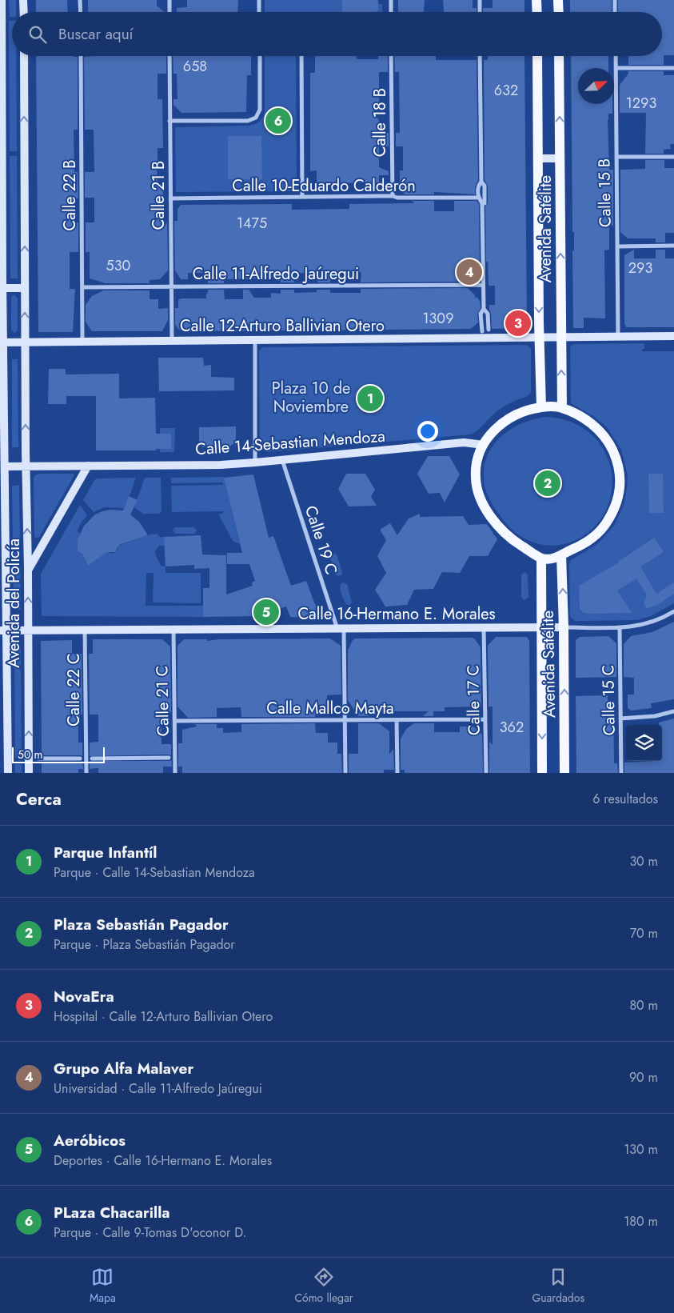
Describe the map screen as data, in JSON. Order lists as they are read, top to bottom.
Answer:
{
  "streets": {
    "main road": ["Avenida Satélite"],
    "street": [
      "Calle 18 B",
      "Calle 10-Eduardo Calderón",
      "Calle 15 B",
      "Calle 22 B",
      "Calle 21 B",
      "Calle 11-Alfredo Jaúregui",
      "Calle 12-Arturo Ballivian Otero",
      "Calle 14-Sebastian Mendoza",
      "Calle 19 C",
      "Avenida del Policía",
      "Calle 16-Hermano E. Morales",
      "Calle 22 C",
      "Calle 17 C",
      "Calle 15 C",
      "Calle 21 C",
      "Calle Mallco Mayta"
    ]
  },
  "crossings": [
    ["Calle 18 B", "Calle 10-Eduardo Calderón"],
    ["Calle 10-Eduardo Calderón", "Calle 21 B"],
    ["Calle 22 B", "Calle 11-Alfredo Jaúregui"],
    ["Calle 22 B", "Calle 12-Arturo Ballivian Otero"],
    ["Calle 21 B", "Calle 11-Alfredo Jaúregui"],
    ["Calle 21 B", "Calle 12-Arturo Ballivian Otero"],
    ["Avenida Satélite", "Calle 12-Arturo Ballivian Otero"],
    ["Avenida Satélite", "Calle 16-Hermano E. Morales"],
    ["Calle 12-Arturo Ballivian Otero", "Avenida del Policía"],
    ["Calle 14-Sebastian Mendoza", "Calle 19 C"],
    ["Calle 14-Sebastian Mendoza", "Avenida del Policía"],
    ["Calle 19 C", "Calle 16-Hermano E. Morales"],
    ["Calle 19 C", "Calle Mallco Mayta"],
    ["Avenida del Policía", "Calle 16-Hermano E. Morales"],
    ["Calle 16-Hermano E. Morales", "Calle 22 C"],
    ["Calle 16-Hermano E. Morales", "Calle 17 C"],
    ["Calle 16-Hermano E. Morales", "Calle 21 C"],
    ["Calle 17 C", "Calle Mallco Mayta"],
    ["Calle 21 C", "Calle Mallco Mayta"]
  ],
  "parks": ["Plaza 10 de Noviembre"],
  "house_numbers": [
    "658",
    "632",
    "1293",
    "1475",
    "530",
    "293",
    "1309",
    "362"
  ],
  "scale_bar": "50 m",
  "north": "top right",
  "page": {
    "search": "Buscar aquí",
    "pins": [
      "6",
      "4",
      "3",
      "1",
      "2",
      "5"
    ],
    "scale": "50 m",
    "heading": ["Cerca", "6 resultados"],
    "list": [
      {
        "mark": "1",
        "name": "Parque Infantíl",
        "note": "Parque · Calle 14-Sebastian Mendoza",
        "value": "30 m"
      },
      {
        "mark": "2",
        "name": "Plaza Sebastián Pagador",
        "note": "Parque · Plaza Sebastián Pagador",
        "value": "70 m"
      },
      {
        "mark": "3",
        "name": "NovaEra",
        "note": "Hospital · Calle 12-Arturo Ballivian Otero",
        "value": "80 m"
      },
      {
        "mark": "4",
        "name": "Grupo Alfa Malaver",
        "note": "Universidad · Calle 11-Alfredo Jaúregui",
        "value": "90 m"
      },
      {
        "mark": "5",
        "name": "Aeróbicos",
        "note": "Deportes · Calle 16-Hermano E. Morales",
        "value": "130 m"
      },
      {
        "mark": "6",
        "name": "PLaza Chacarilla",
        "note": "Parque · Calle 9-Tomas D'oconor D.",
        "value": "180 m"
      }
    ],
    "nav": ["Mapa", "Cómo llegar", "Guardados"]
  }
}
